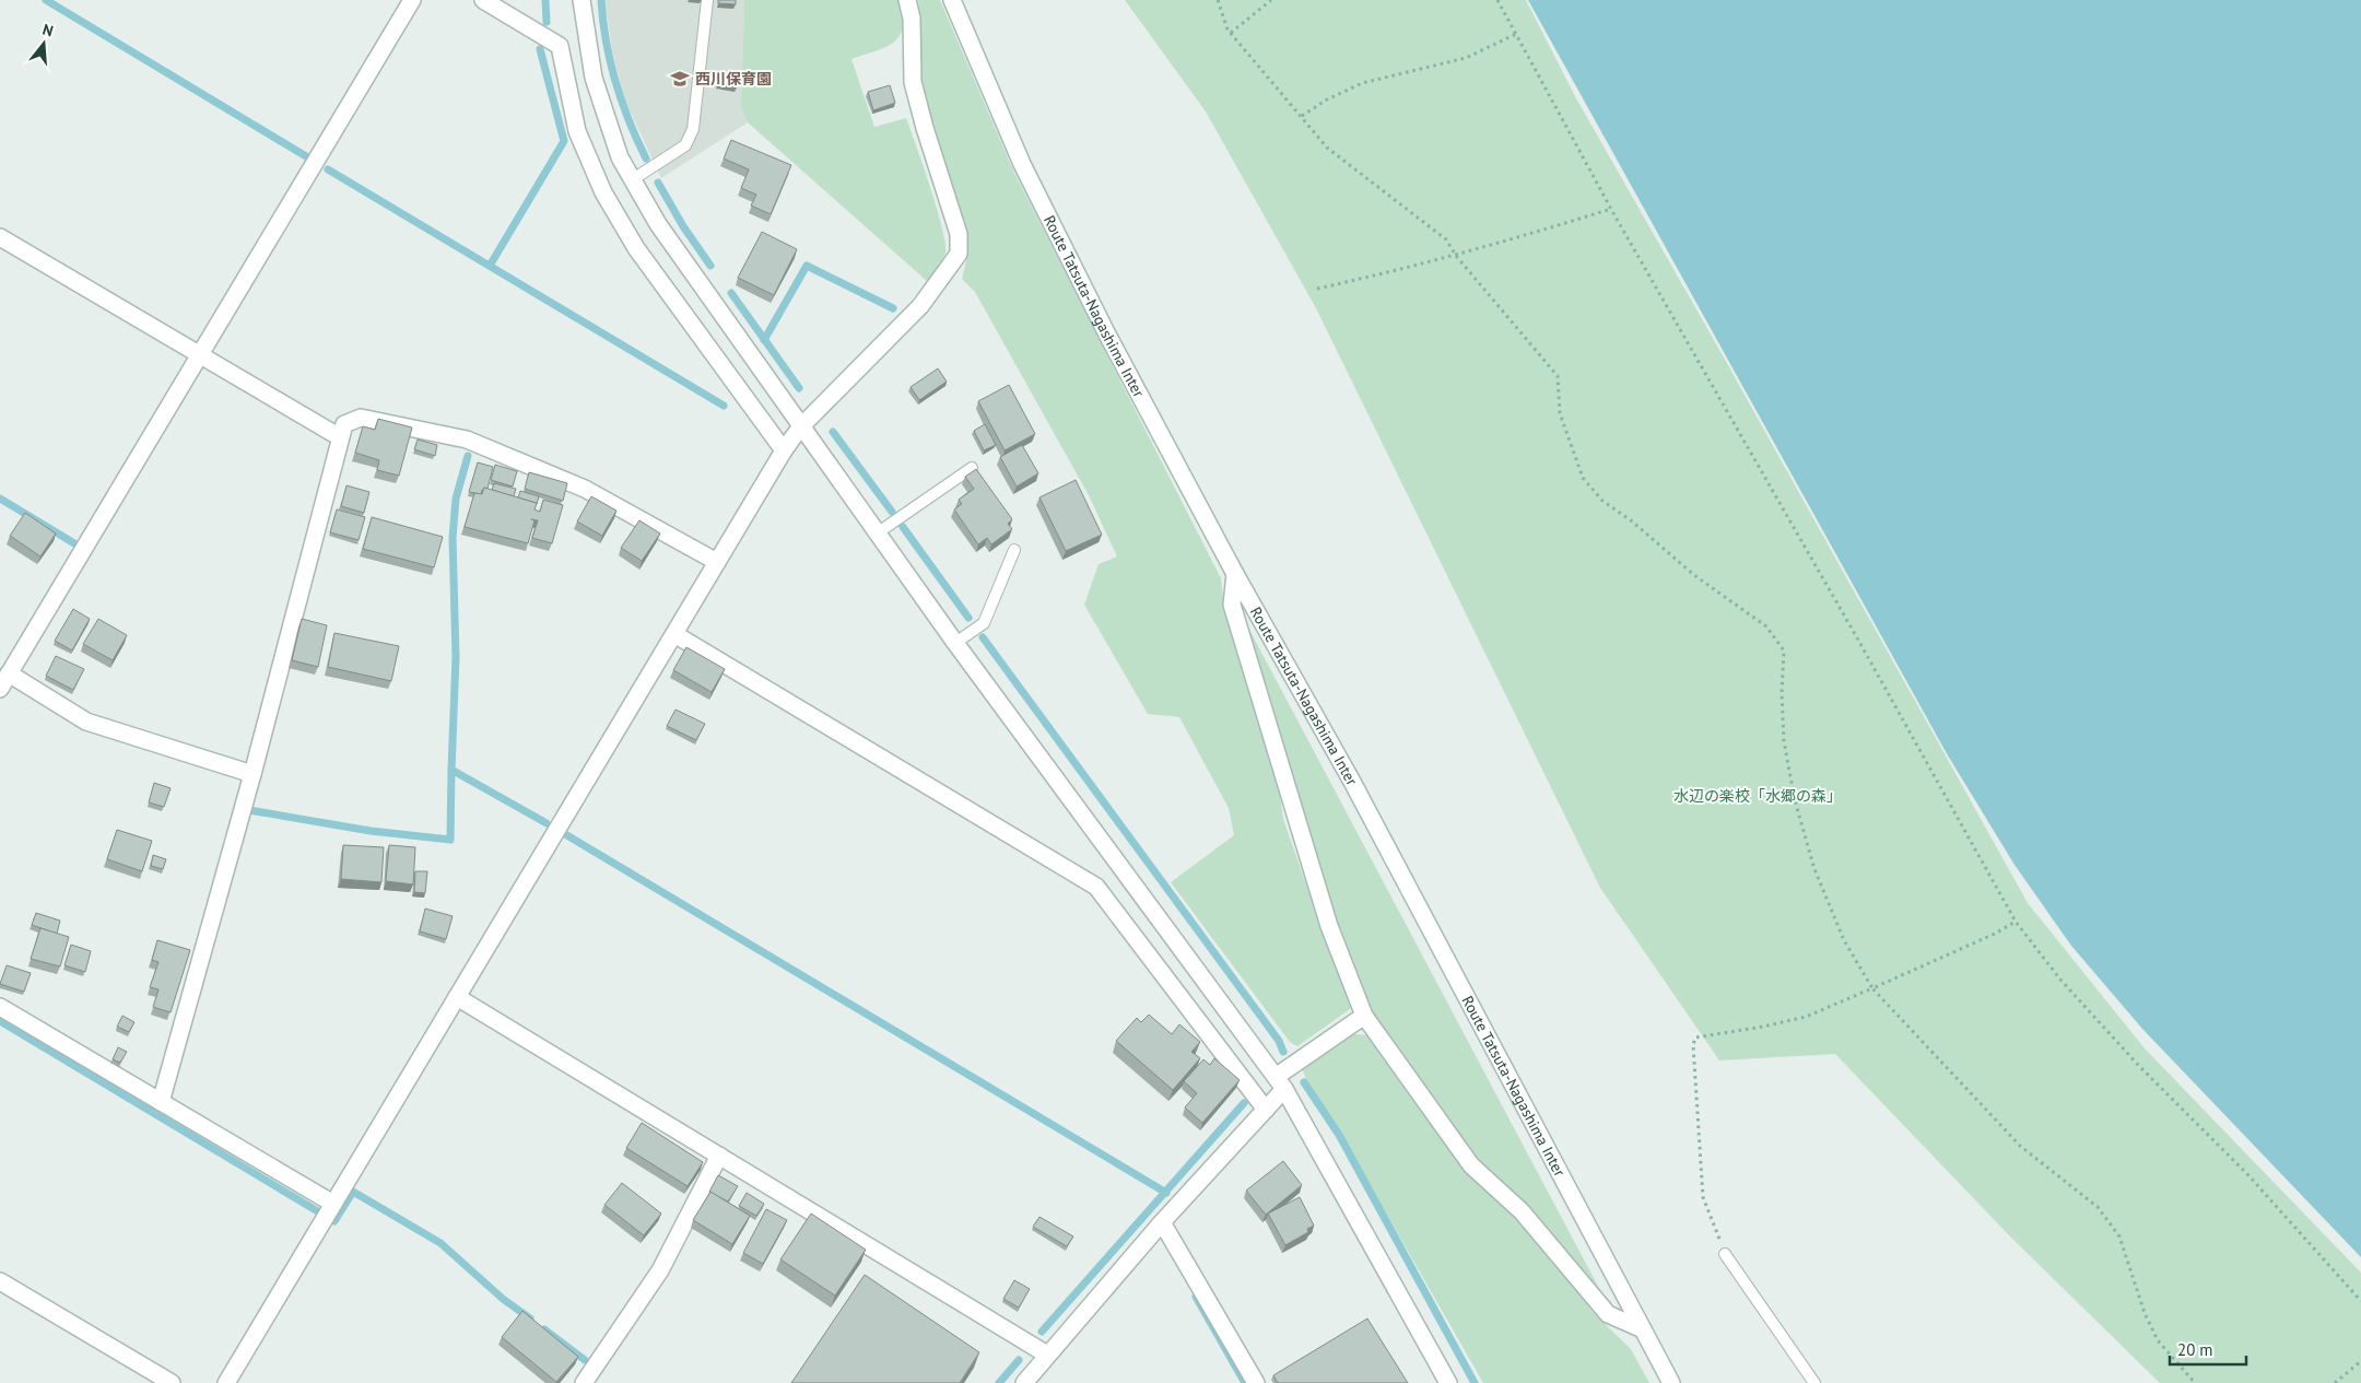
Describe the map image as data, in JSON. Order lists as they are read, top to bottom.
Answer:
{
  "streets": {
    "street": ["Route Tatsuta-Nagashima Inter"]
  },
  "parks": ["水辺の楽校「水郷の森」"],
  "places": {
    "school or university": ["西川保育園"]
  },
  "scale_bar": "20 m",
  "north": "top"
}
